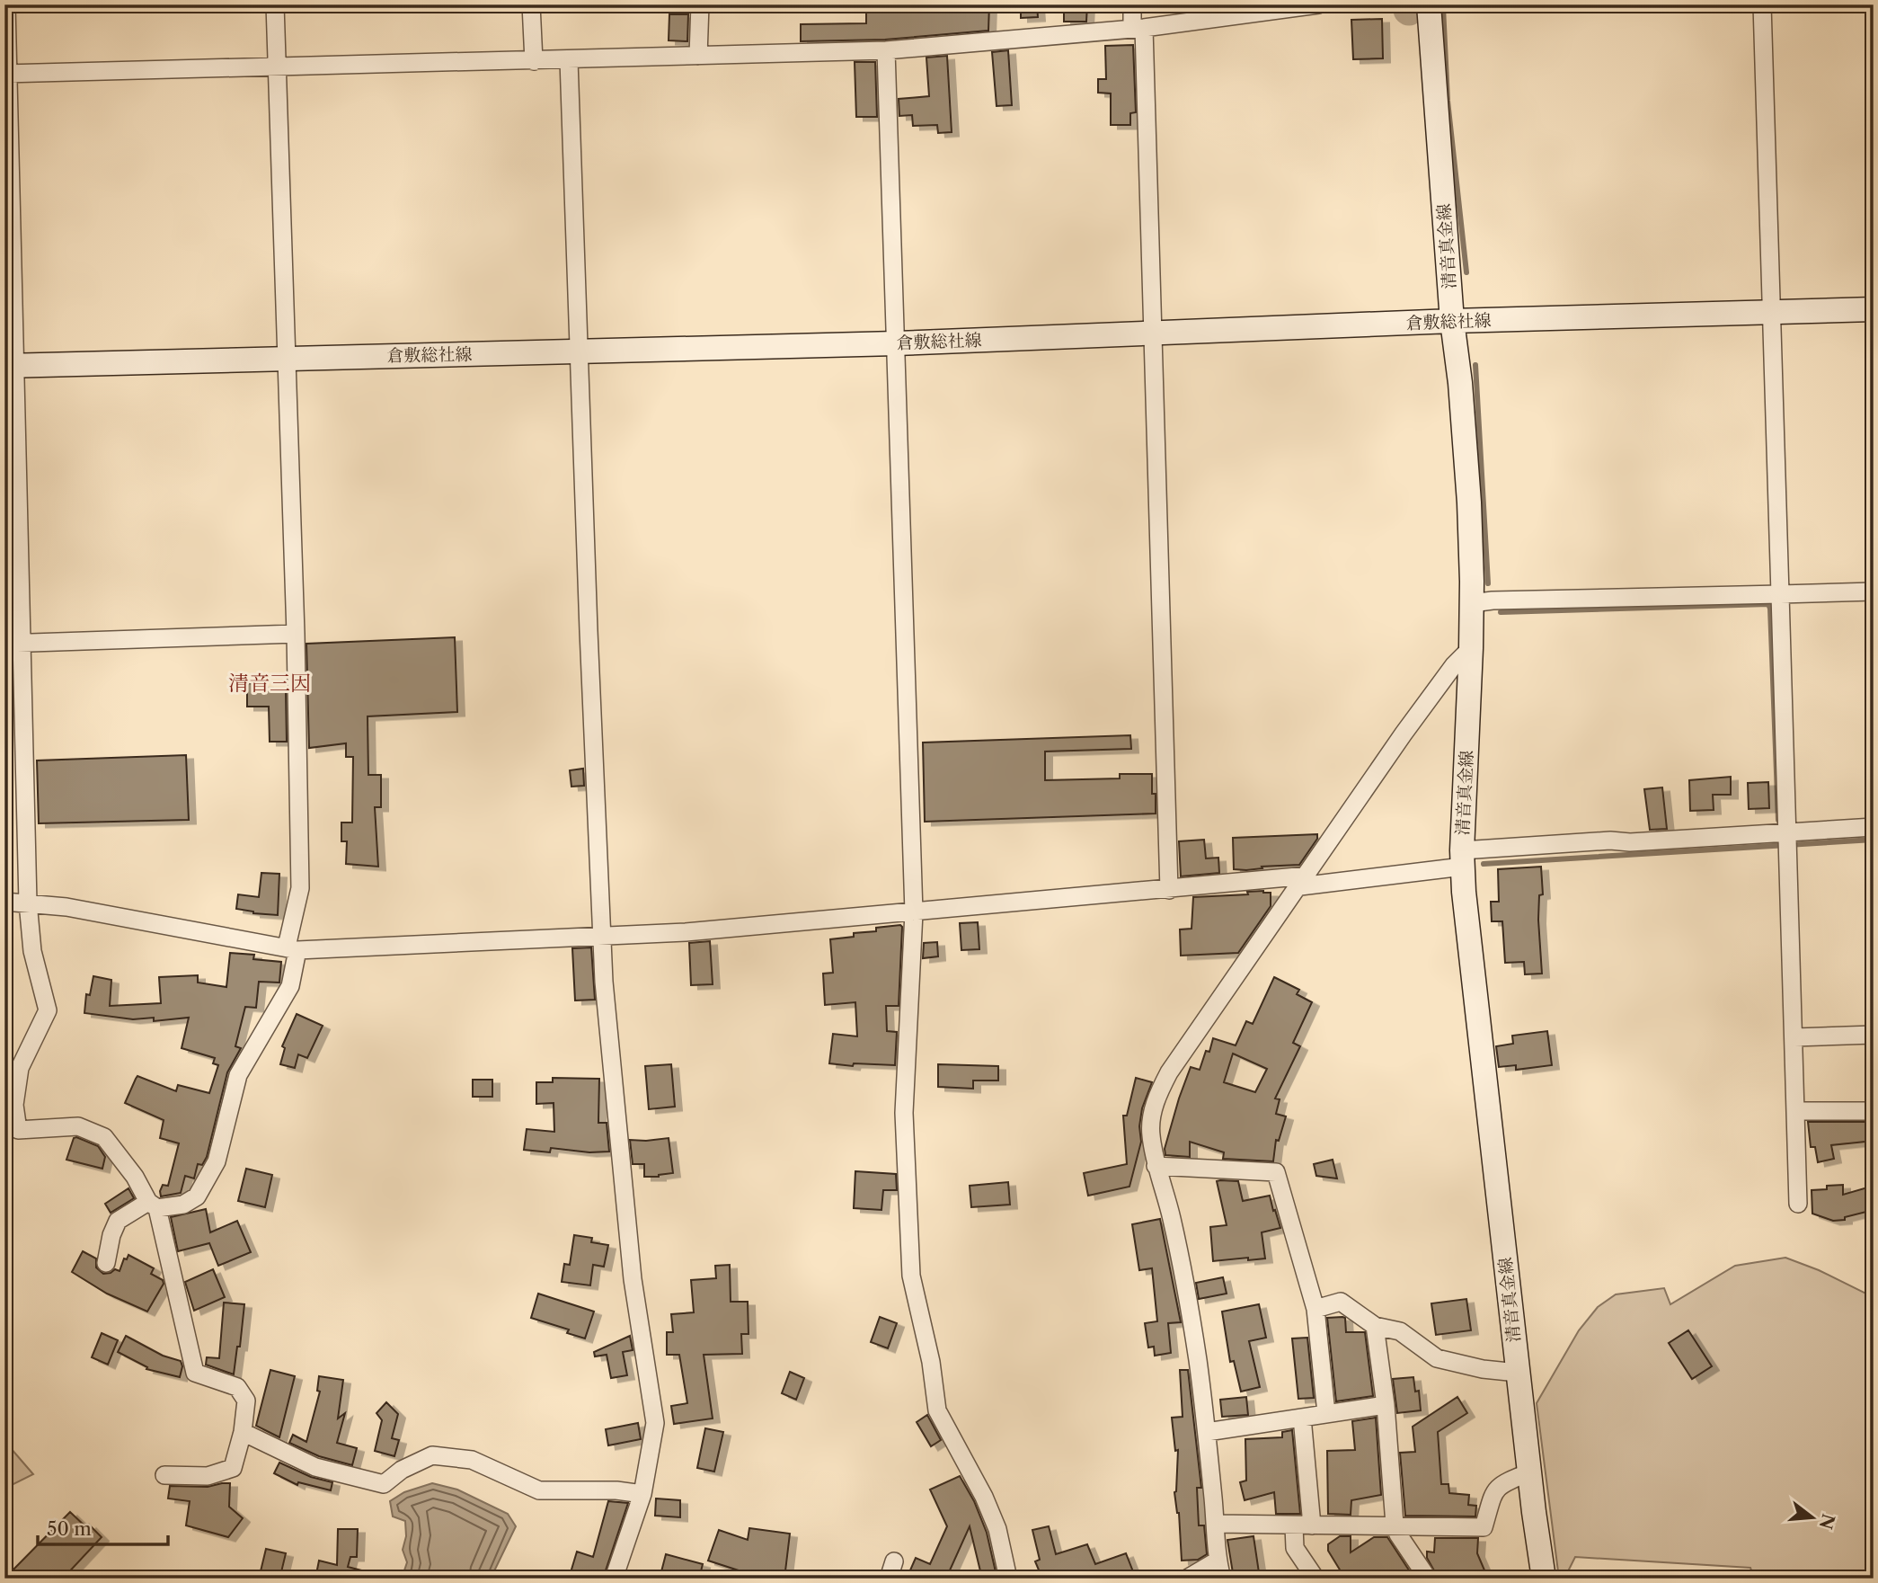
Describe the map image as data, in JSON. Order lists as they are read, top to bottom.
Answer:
{
  "streets": {
    "main road": ["清音真金線", "倉敷総社線"]
  },
  "crossings": [
    ["清音真金線", "倉敷総社線"]
  ],
  "districts": ["清音三因"],
  "scale_bar": "50 m",
  "north": "right"
}
